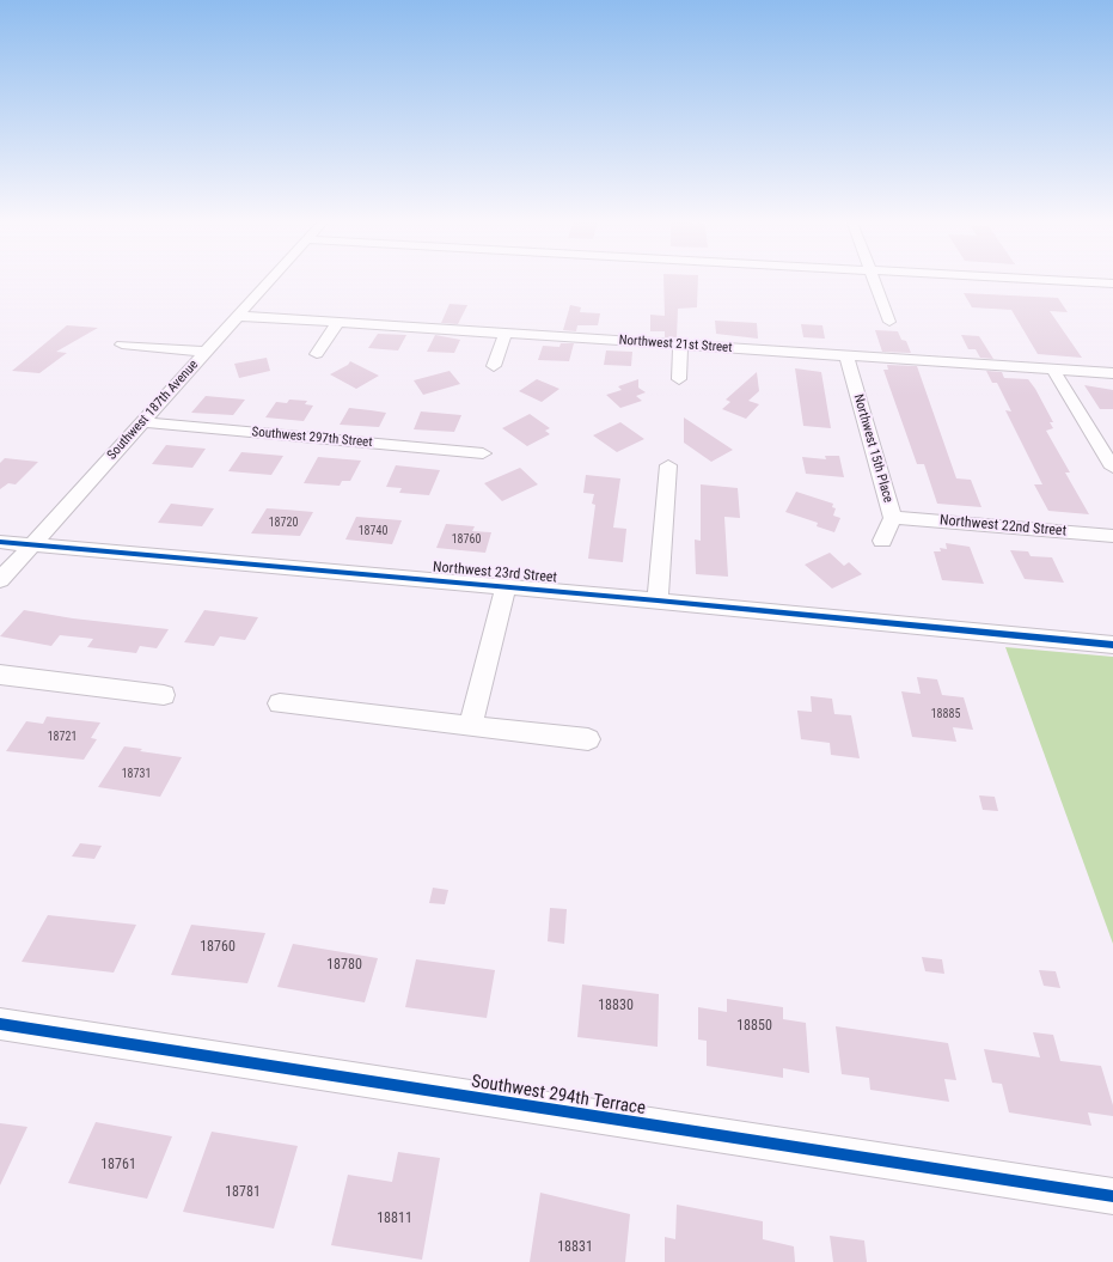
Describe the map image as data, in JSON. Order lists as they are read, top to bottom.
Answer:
{
  "streets": {
    "street": [
      "Northwest 21st Street",
      "Southwest 187th Avenue",
      "Southwest 297th Street",
      "Northwest 15th Place",
      "Northwest 22nd Street",
      "Northwest 23rd Street",
      "Southwest 294th Terrace"
    ]
  },
  "crossings": [
    ["Northwest 21st Street", "Southwest 187th Avenue"],
    ["Northwest 21st Street", "Northwest 15th Place"],
    ["Southwest 187th Avenue", "Southwest 297th Street"],
    ["Southwest 187th Avenue", "Northwest 23rd Street"],
    ["Northwest 15th Place", "Northwest 22nd Street"]
  ],
  "house_numbers": [
    "18720",
    "18740",
    "18760",
    "18885",
    "18721",
    "18731",
    "18760",
    "18780",
    "18830",
    "18850",
    "18761",
    "18781",
    "18811",
    "18831"
  ]
}
